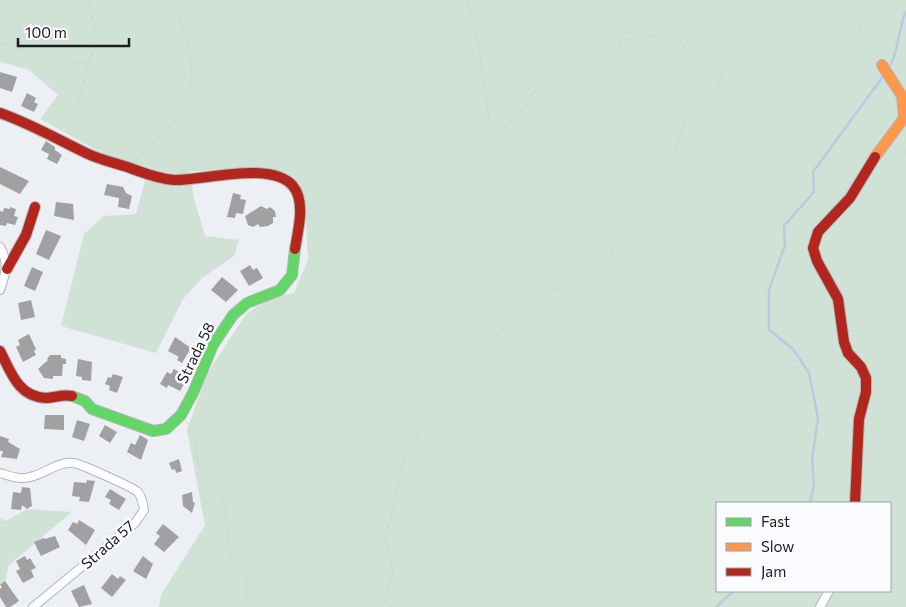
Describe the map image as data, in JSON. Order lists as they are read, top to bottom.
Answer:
{
  "streets": {
    "street": ["Strada 58", "Strada 57"]
  },
  "legend": ["Fast", "Slow", "Jam"],
  "scale_bar": "100 m"
}
